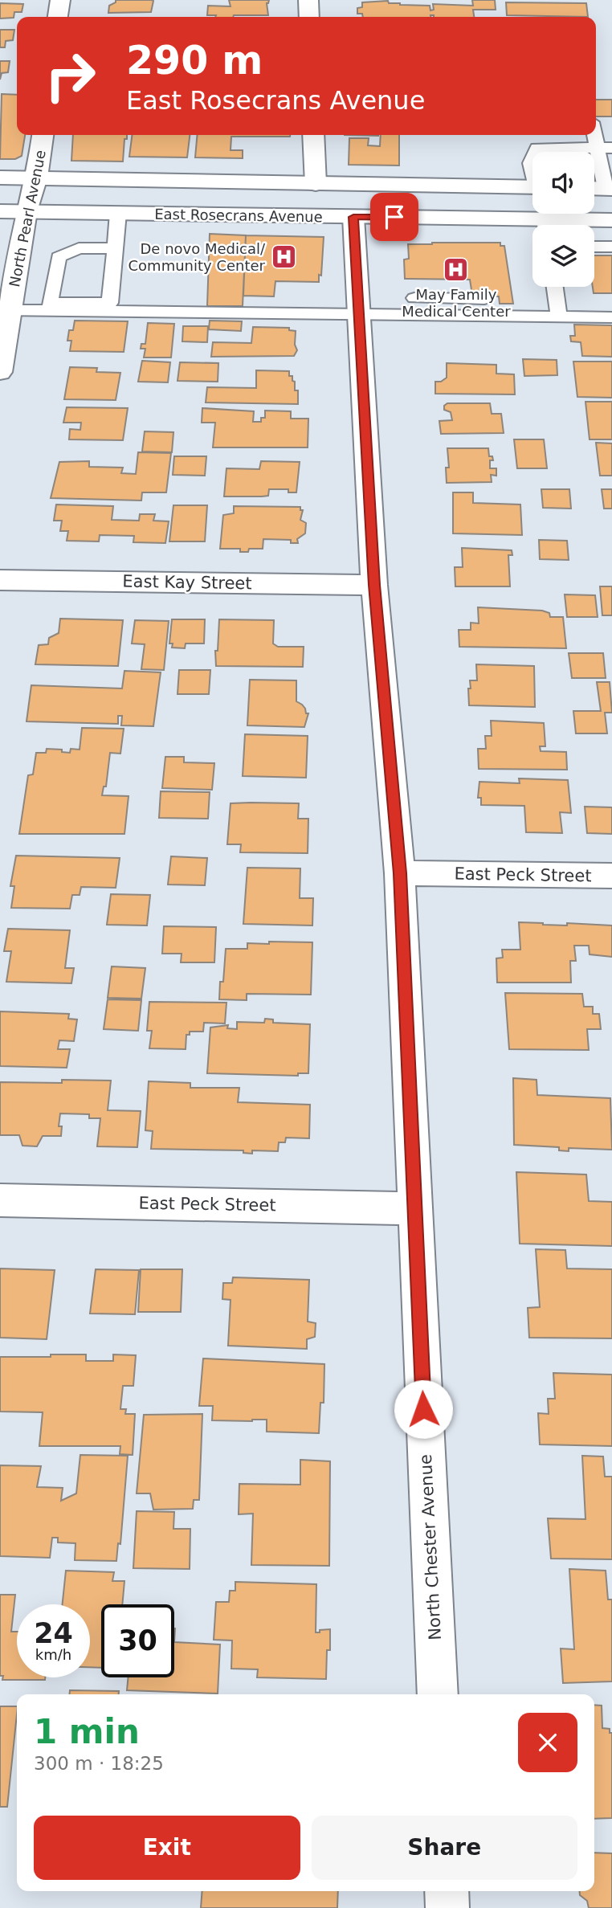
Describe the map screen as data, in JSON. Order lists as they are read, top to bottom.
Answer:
{
  "streets": {
    "street": [
      "East Rosecrans Avenue",
      "North Pearl Avenue",
      "East Kay Street",
      "East Peck Street",
      "North Chester Avenue"
    ]
  },
  "crossings": [
    ["East Rosecrans Avenue", "North Pearl Avenue"],
    ["East Rosecrans Avenue", "North Chester Avenue"],
    ["East Kay Street", "North Chester Avenue"],
    ["East Peck Street", "North Chester Avenue"]
  ],
  "places": {
    "hospital": ["De novo Medical/ Community Center", "May Family Medical Center"]
  },
  "page": {
    "turn": ["290 m", "East Rosecrans Avenue"],
    "speed": "24 km/h",
    "limit": "30",
    "heading": ["1 min", "300 m · 18:25"],
    "buttons": ["Exit", "Share"]
  }
}
